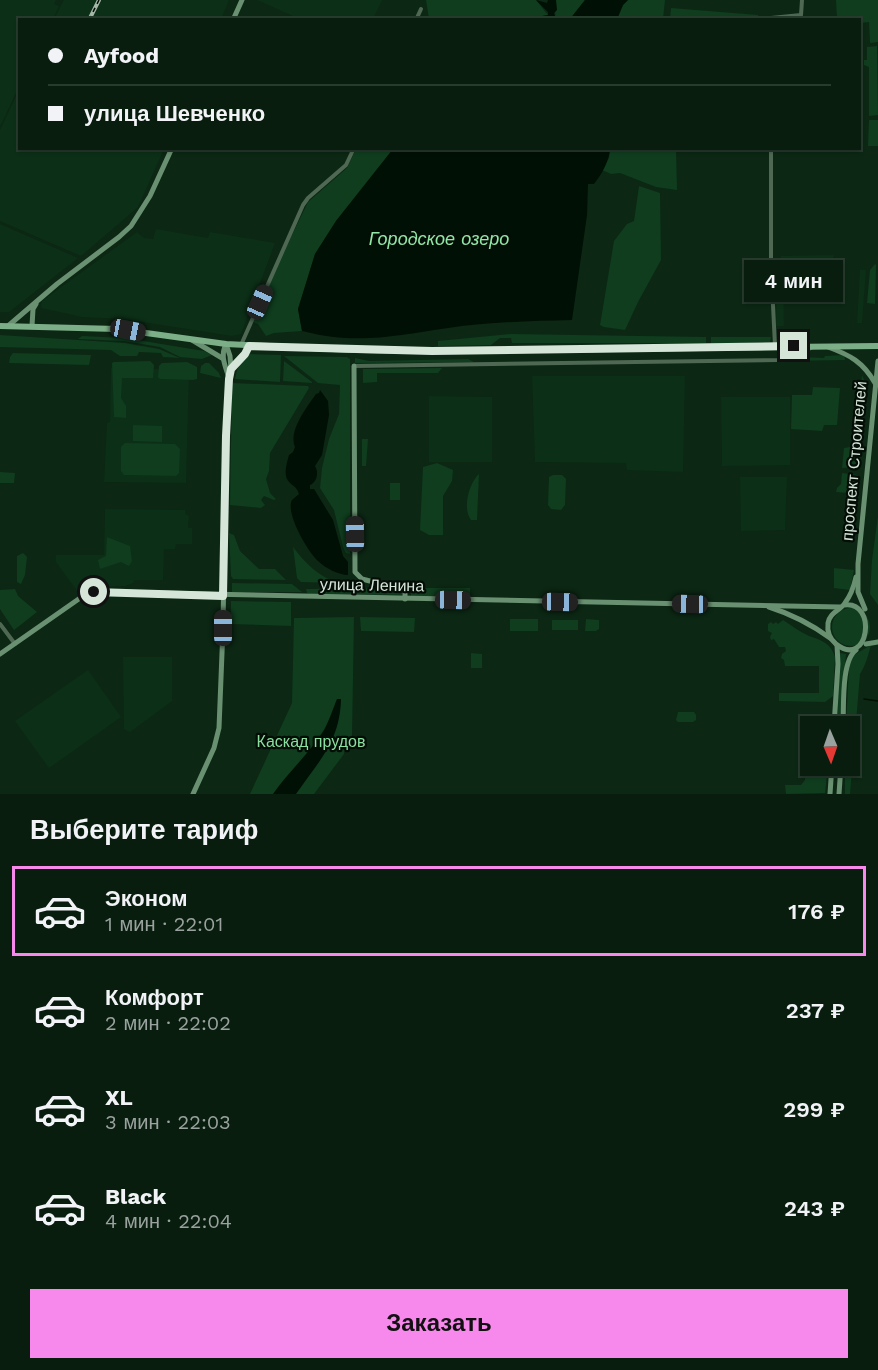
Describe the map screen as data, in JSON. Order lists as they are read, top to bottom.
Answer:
{
  "streets": {
    "street": ["проспект Строителей", "улица Ленина"]
  },
  "crossings": [
    ["проспект Строителей", "улица Ленина"]
  ],
  "water": ["Городское озеро"],
  "parks": ["Каскад прудов"],
  "north": "bottom",
  "page": {
    "banner": ["Ayfood", "улица Шевченко"],
    "bubble": "4 мин",
    "heading": "Выберите тариф",
    "list": [
      {
        "name": "Эконом",
        "note": "1 мин · 22:01",
        "value": "176 ₽"
      },
      {
        "name": "Комфорт",
        "note": "2 мин · 22:02",
        "value": "237 ₽"
      },
      {
        "name": "XL",
        "note": "3 мин · 22:03",
        "value": "299 ₽"
      },
      {
        "name": "Black",
        "note": "4 мин · 22:04",
        "value": "243 ₽"
      }
    ],
    "buttons": "Заказать"
  }
}
